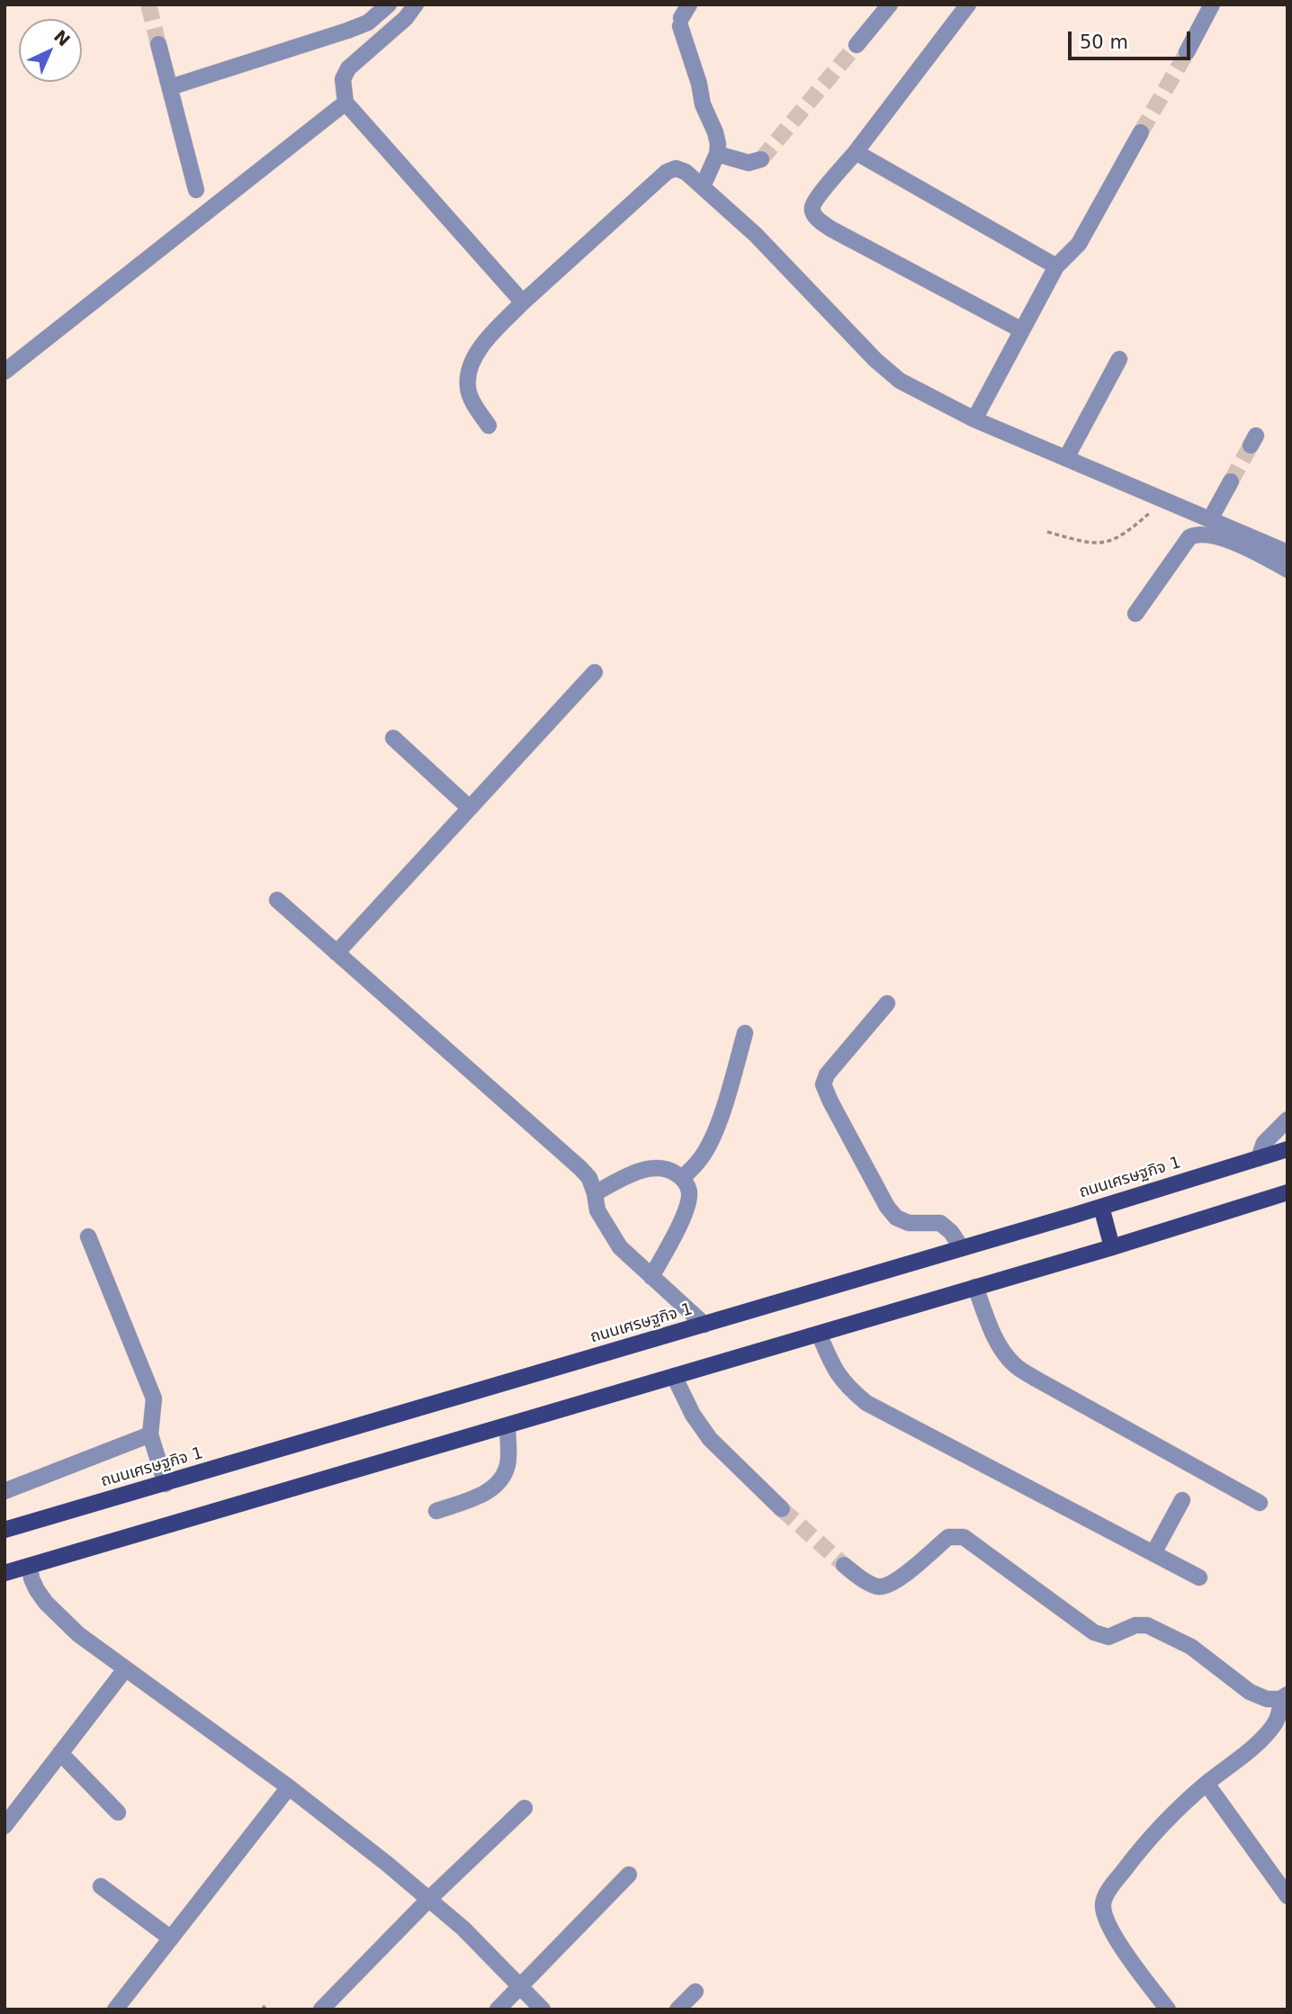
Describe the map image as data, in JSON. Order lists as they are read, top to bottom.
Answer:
{
  "streets": {
    "main road": ["ถนนเศรษฐกิจ 1"]
  },
  "scale_bar": "50 m",
  "north": "top right"
}
